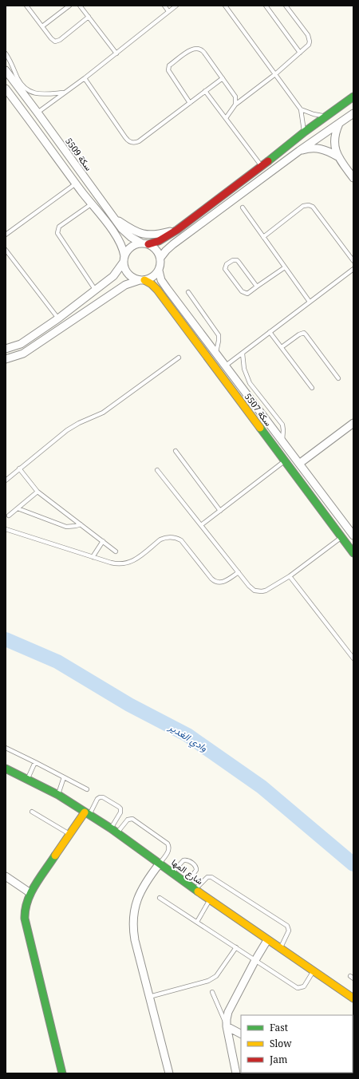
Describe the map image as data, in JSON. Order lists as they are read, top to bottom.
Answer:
{
  "streets": {
    "street": ["سكة 5509", "سكة 5507", "شارع المها"]
  },
  "crossings": [
    ["سكة 5509", "سكة 5507"]
  ],
  "water": ["وادي الغدير"],
  "legend": ["Fast", "Slow", "Jam"]
}
